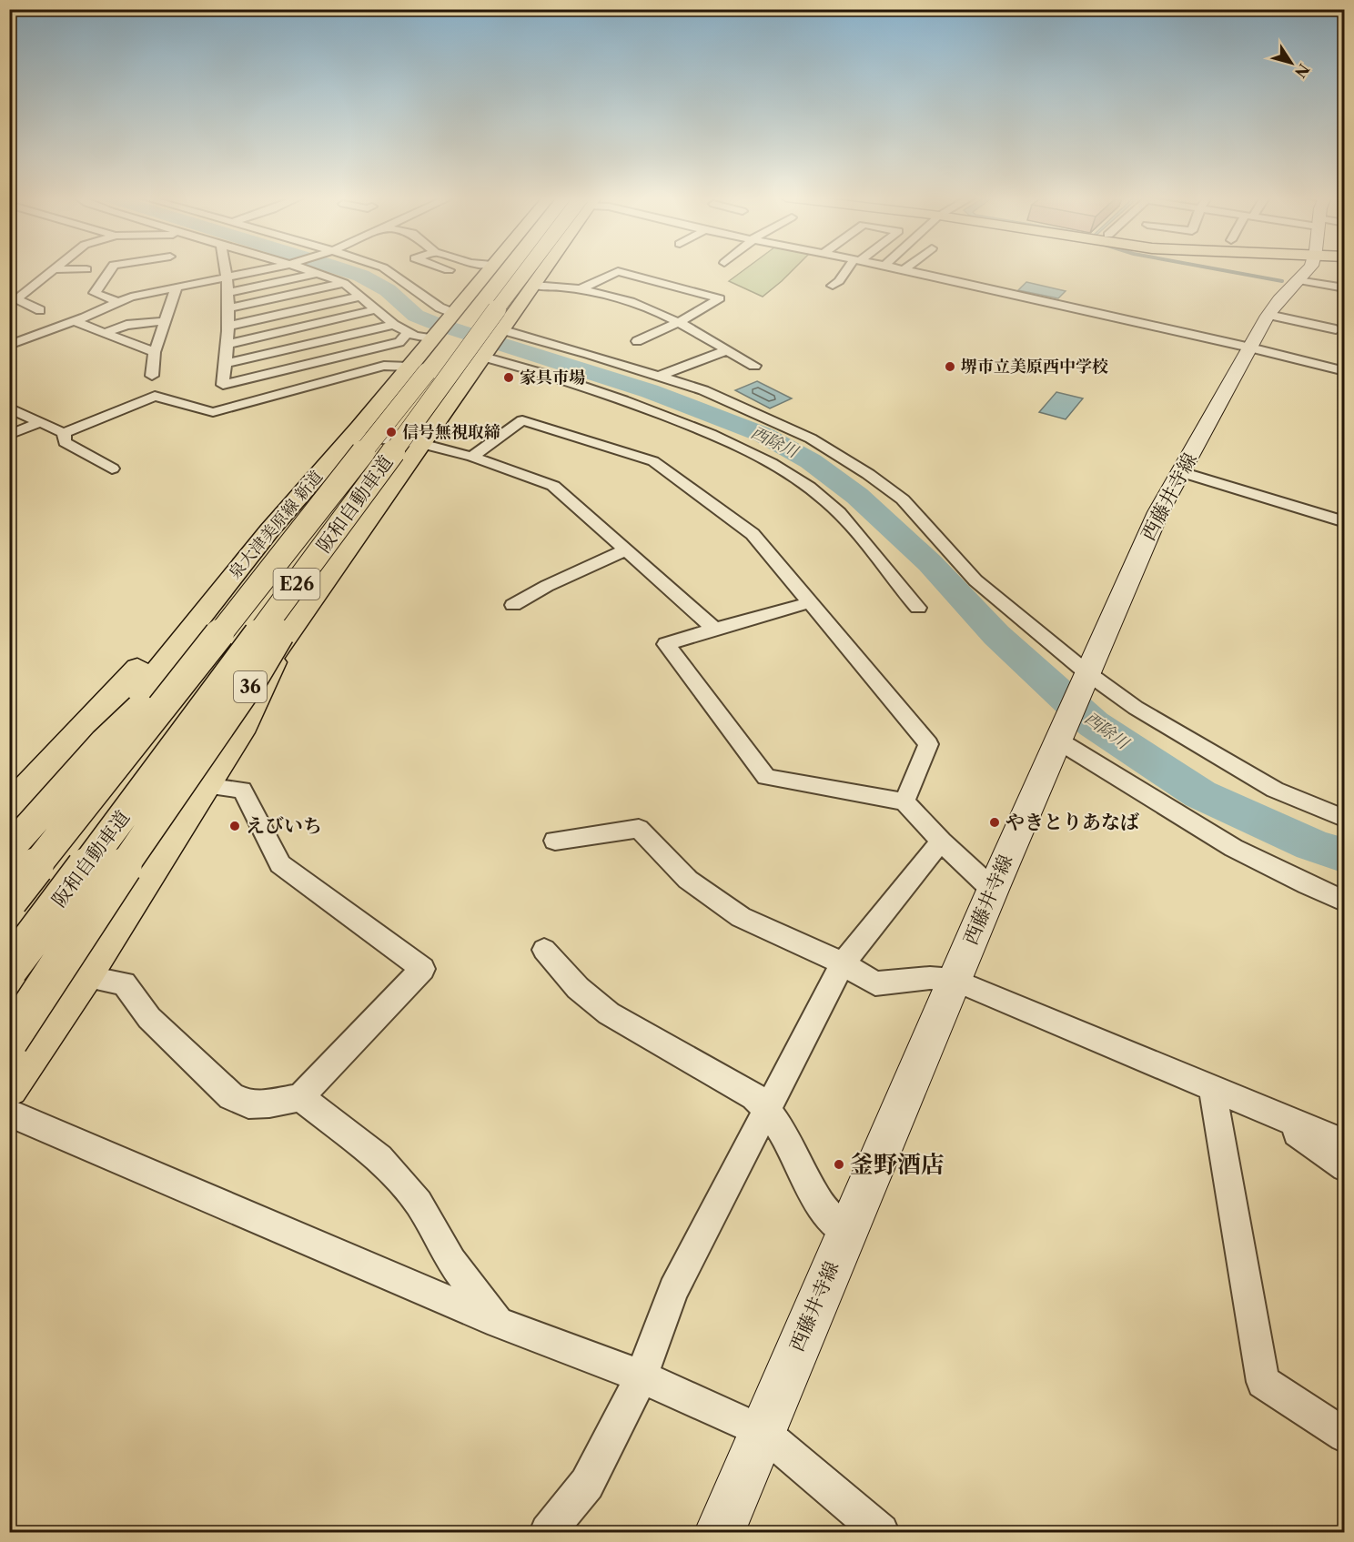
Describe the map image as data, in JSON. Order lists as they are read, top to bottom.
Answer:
{
  "streets": {
    "main road": [
      "西藤井寺線",
      "阪和自動車道",
      "泉大津美原線 新道",
      "E26",
      "36"
    ]
  },
  "water": ["西除川"],
  "places": [
    "堺市立美原西中学校",
    "家具市場",
    "信号無視取締",
    "やきとりあなば",
    "えびいち",
    "釜野酒店"
  ],
  "north": "bottom right"
}
